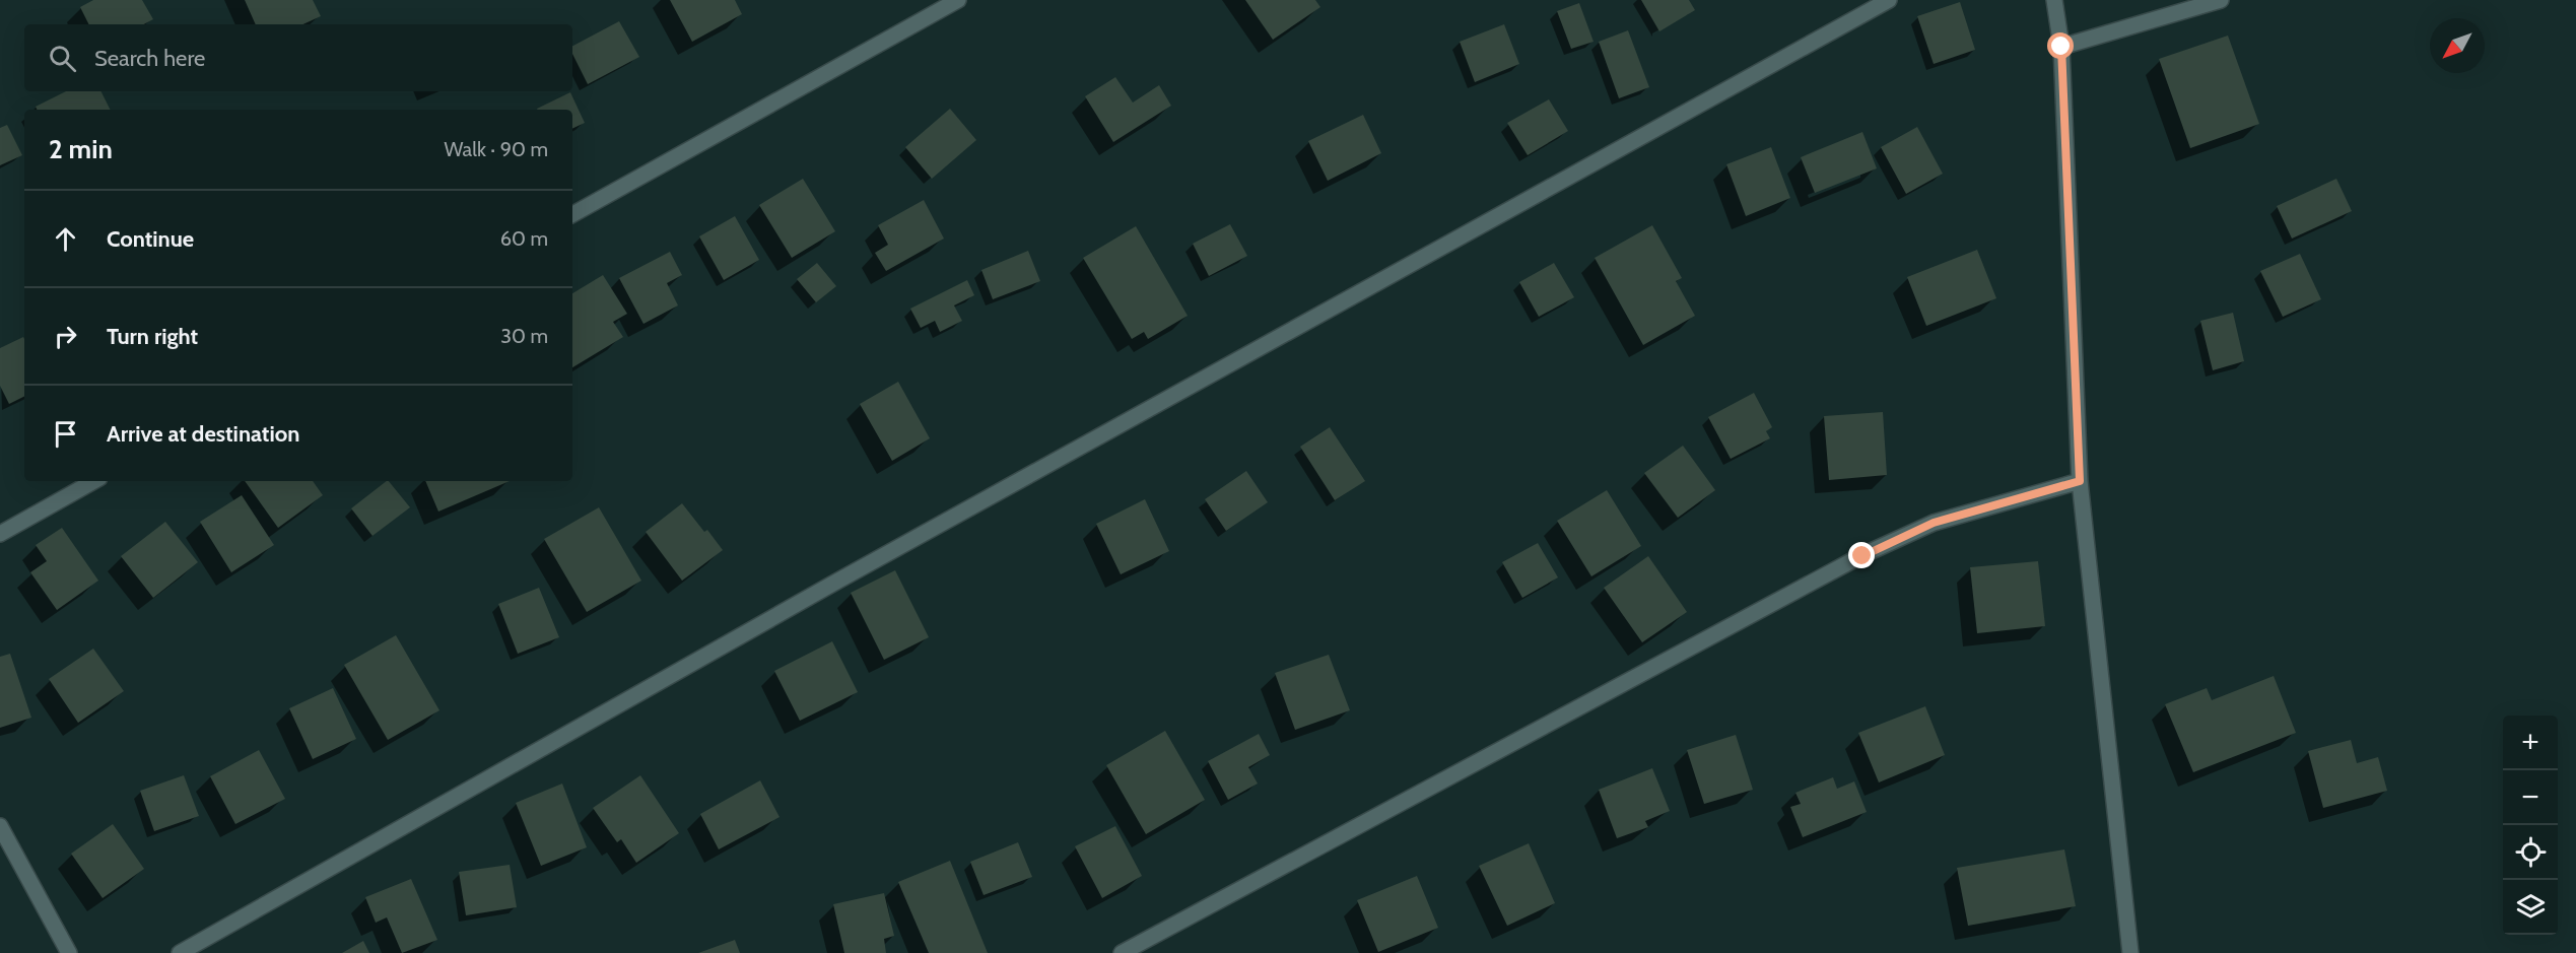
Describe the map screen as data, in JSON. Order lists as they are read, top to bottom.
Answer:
{
  "north": "bottom left",
  "page": {
    "search": "Search here",
    "heading": ["2 min", "Walk · 90 m"],
    "list": [
      ["Continue", "60 m"],
      ["Turn right", "30 m"],
      "Arrive at destination"
    ],
    "map_buttons": ["+", "−"]
  }
}
